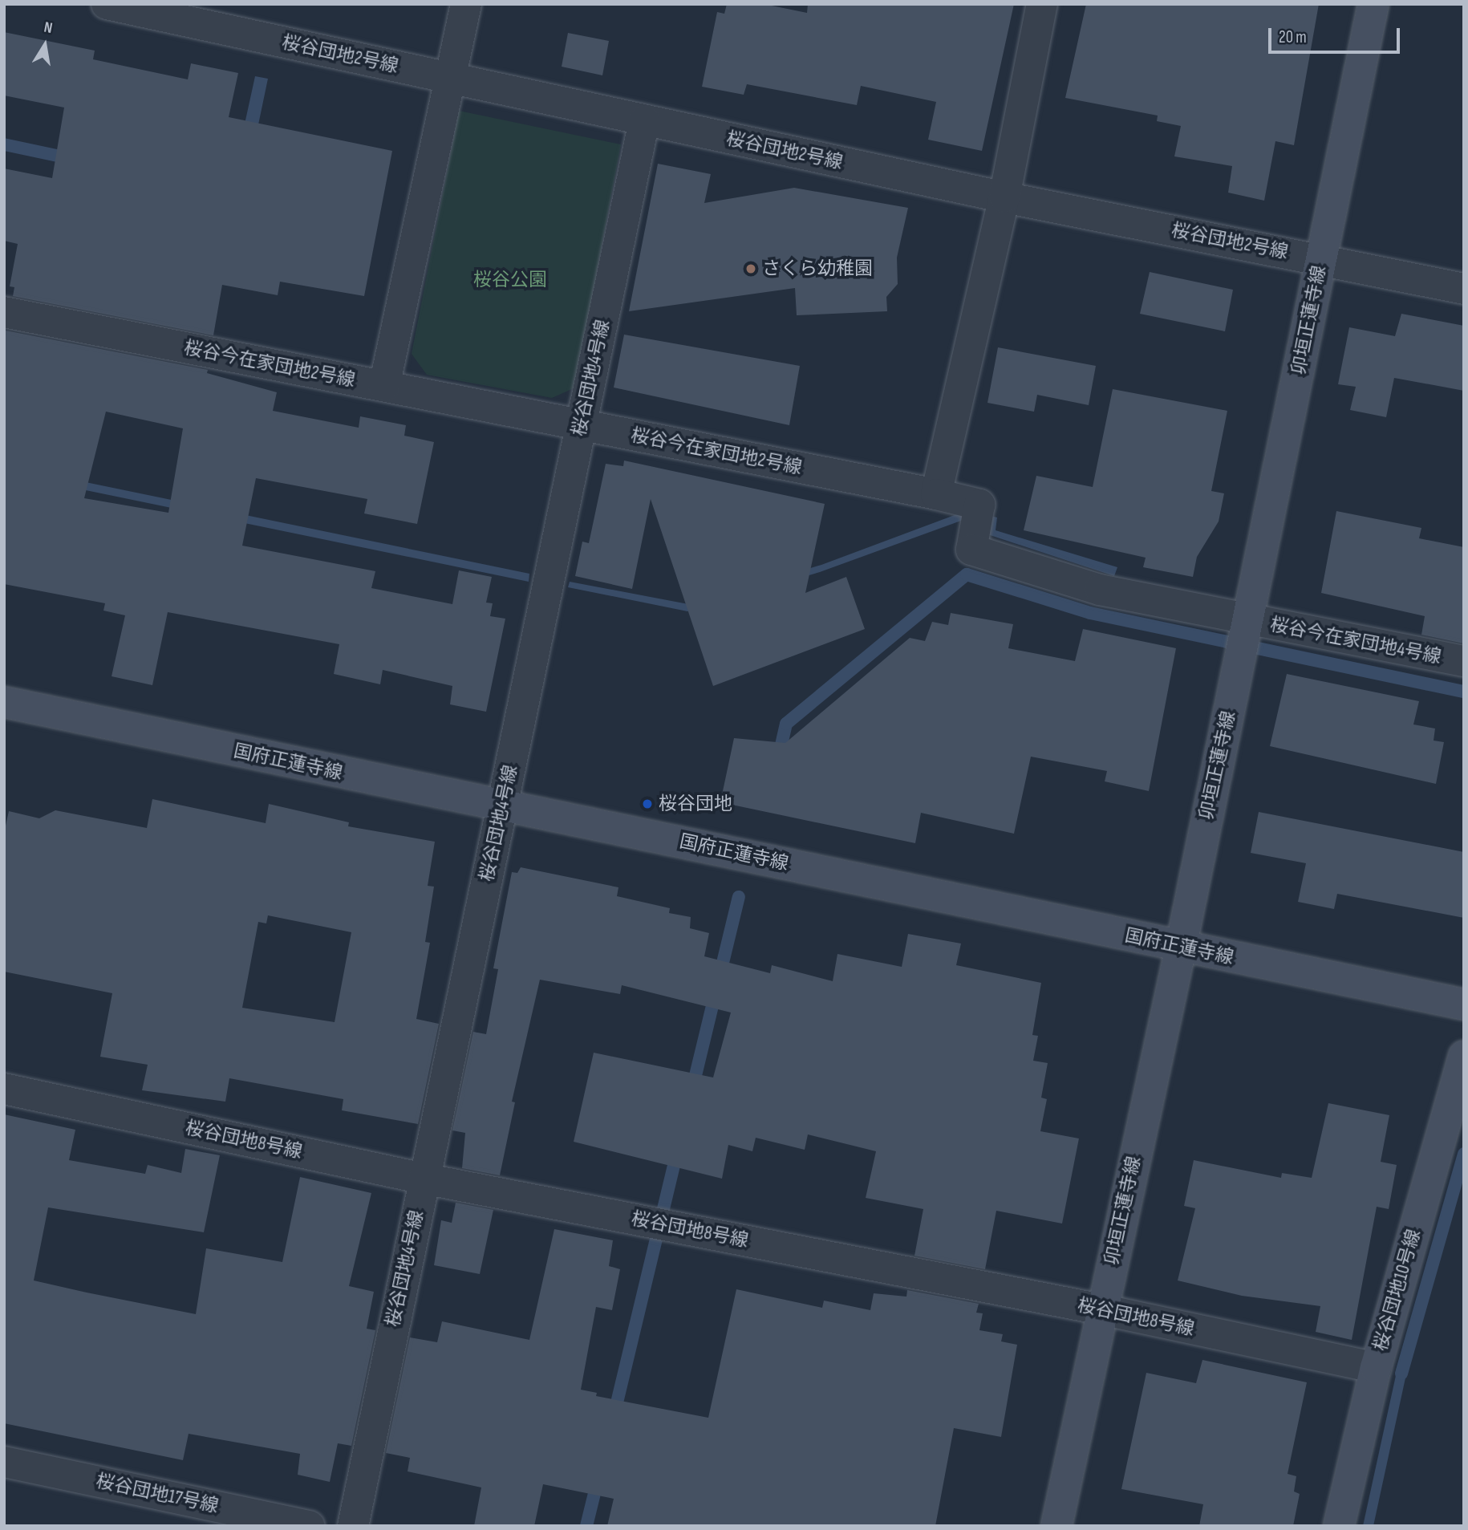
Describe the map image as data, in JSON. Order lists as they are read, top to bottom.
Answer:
{
  "streets": {
    "main road": ["卯垣正蓮寺線", "国府正蓮寺線", "桜谷団地10号線"],
    "street": [
      "桜谷団地2号線",
      "桜谷今在家団地2号線",
      "桜谷団地4号線",
      "桜谷今在家団地4号線",
      "桜谷団地8号線",
      "桜谷団地17号線"
    ]
  },
  "crossings": [
    ["桜谷団地2号線", "卯垣正蓮寺線"],
    ["桜谷団地2号線", "桜谷団地4号線"],
    ["卯垣正蓮寺線", "桜谷今在家団地2号線"],
    ["卯垣正蓮寺線", "桜谷今在家団地4号線"],
    ["卯垣正蓮寺線", "国府正蓮寺線"],
    ["卯垣正蓮寺線", "桜谷団地8号線"],
    ["桜谷今在家団地2号線", "桜谷団地4号線"],
    ["桜谷今在家団地2号線", "桜谷今在家団地4号線"],
    ["桜谷団地4号線", "国府正蓮寺線"],
    ["桜谷団地4号線", "桜谷団地8号線"],
    ["桜谷団地8号線", "桜谷団地10号線"]
  ],
  "parks": ["桜谷公園"],
  "places": ["さくら幼稚園", "桜谷団地"],
  "scale_bar": "20 m",
  "north": "top"
}
